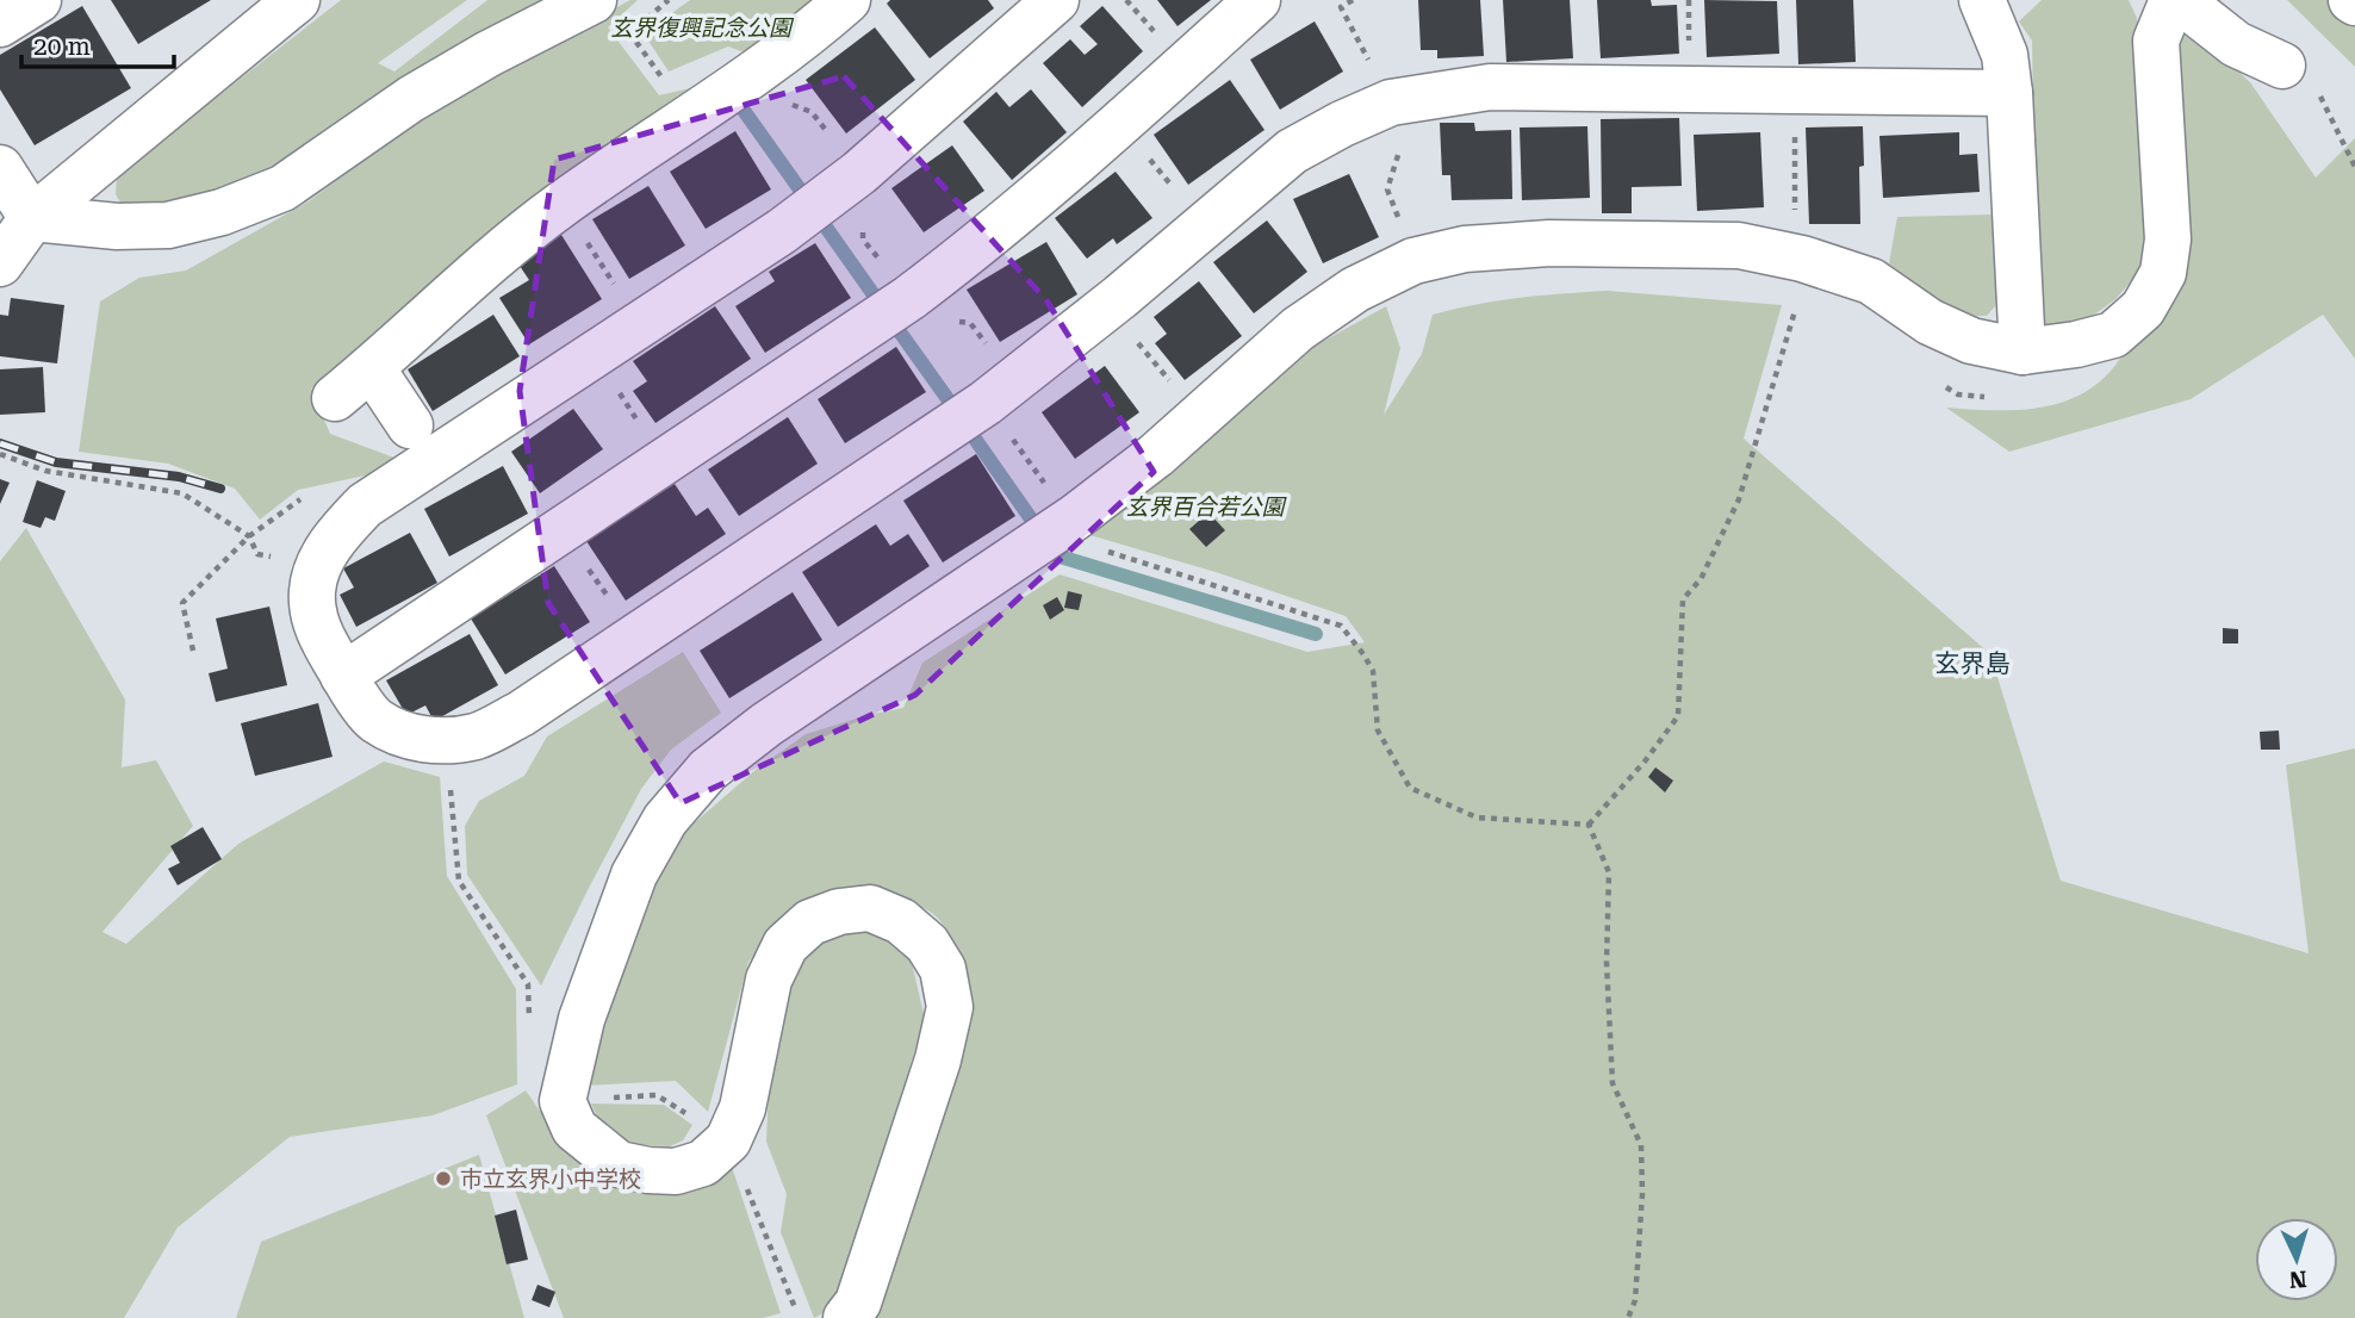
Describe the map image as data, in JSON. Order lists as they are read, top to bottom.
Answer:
{
  "districts": ["玄界島"],
  "parks": ["玄界復興記念公園", "玄界百合若公園"],
  "places": ["市立玄界小中学校"],
  "scale_bar": "20 m",
  "north": "bottom"
}
